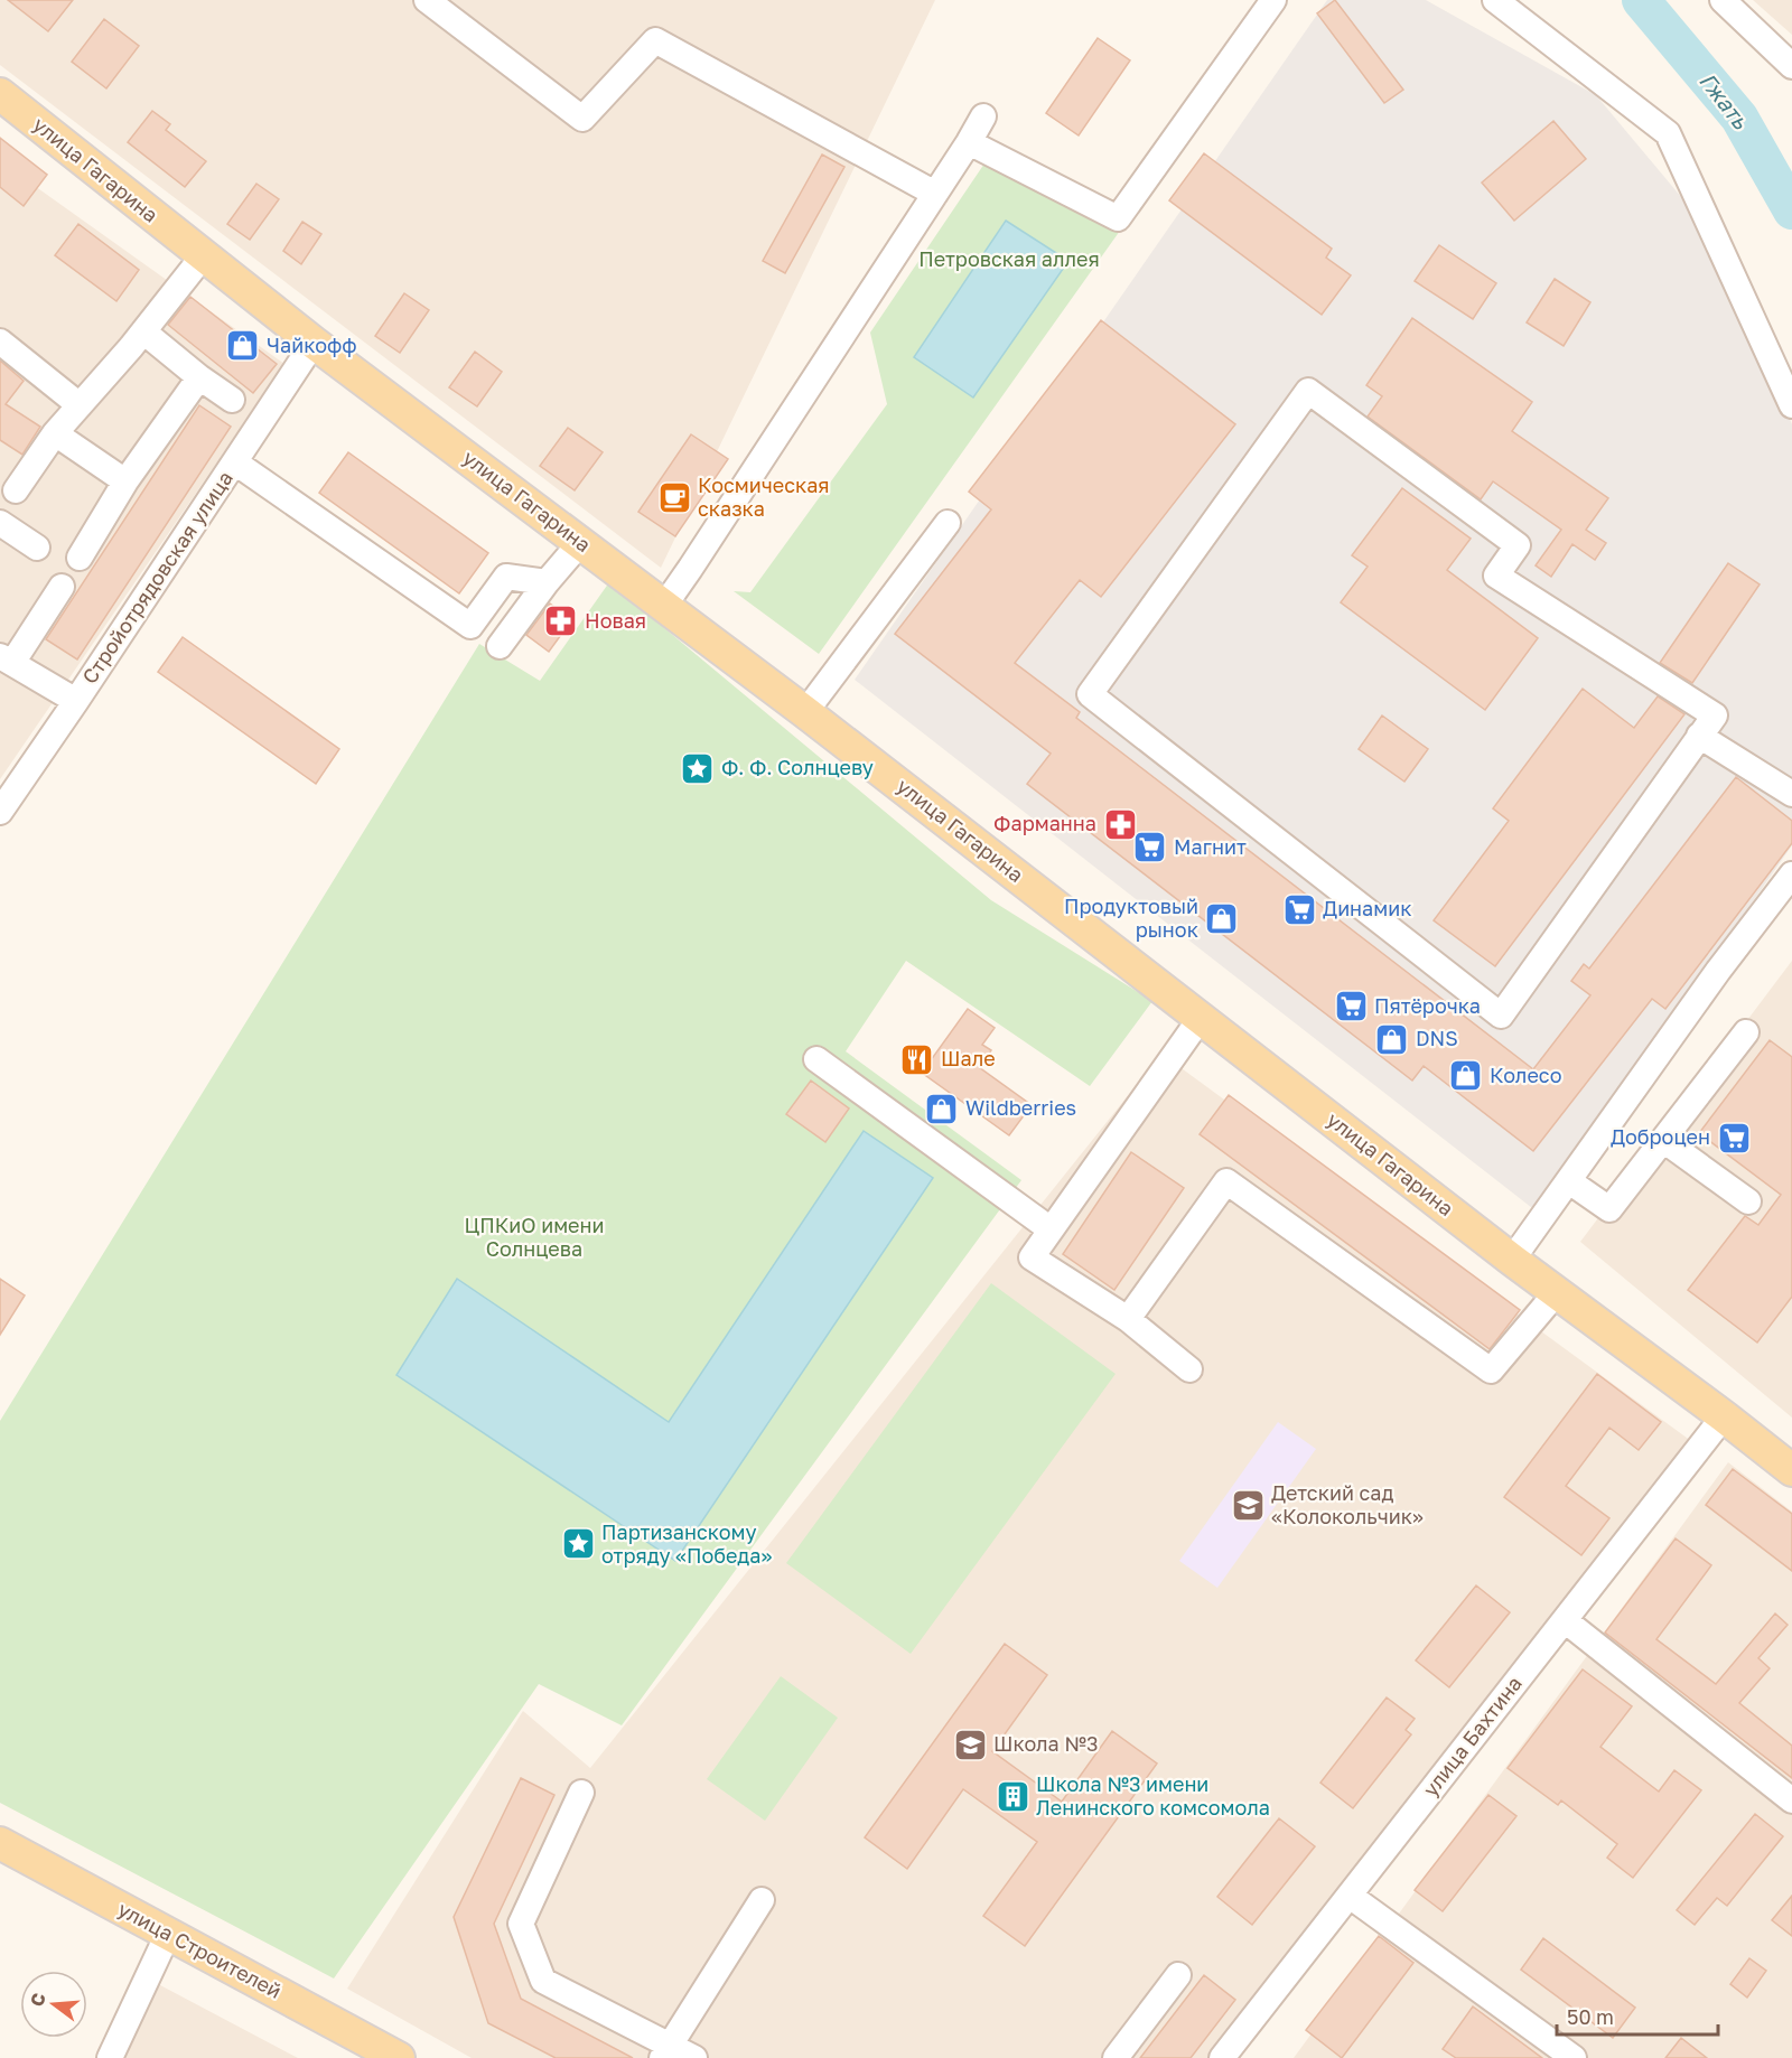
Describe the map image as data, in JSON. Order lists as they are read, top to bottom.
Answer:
{
  "streets": {
    "main road": ["улица Гагарина", "улица Строителей"],
    "street": ["Стройотрядовская улица", "улица Бахтина"]
  },
  "crossings": [
    ["улица Гагарина", "Стройотрядовская улица"],
    ["улица Гагарина", "улица Бахтина"]
  ],
  "water": ["Гжать"],
  "parks": ["Петровская аллея", "ЦПКиО имени Солнцева"],
  "places": {
    "shop": [
      "Чайкофф",
      "Продуктовый рынок",
      "DNS",
      "Колесо",
      "Wildberries"
    ],
    "cafe": ["Космическая сказка"],
    "pharmacy": ["Новая", "Фарманна"],
    "place": ["Ф. Ф. Солнцеву", "Партизанскому отряду «Победа»"],
    "supermarket": [
      "Магнит",
      "Динамик",
      "Пятёрочка",
      "Доброцен"
    ],
    "restaurant": ["Шале"],
    "school or university": ["Детский сад «Колокольчик»", "Школа №3"],
    "building": ["Школа №3 имени Ленинского комсомола"]
  },
  "scale_bar": "50 m",
  "north": "left"
}
